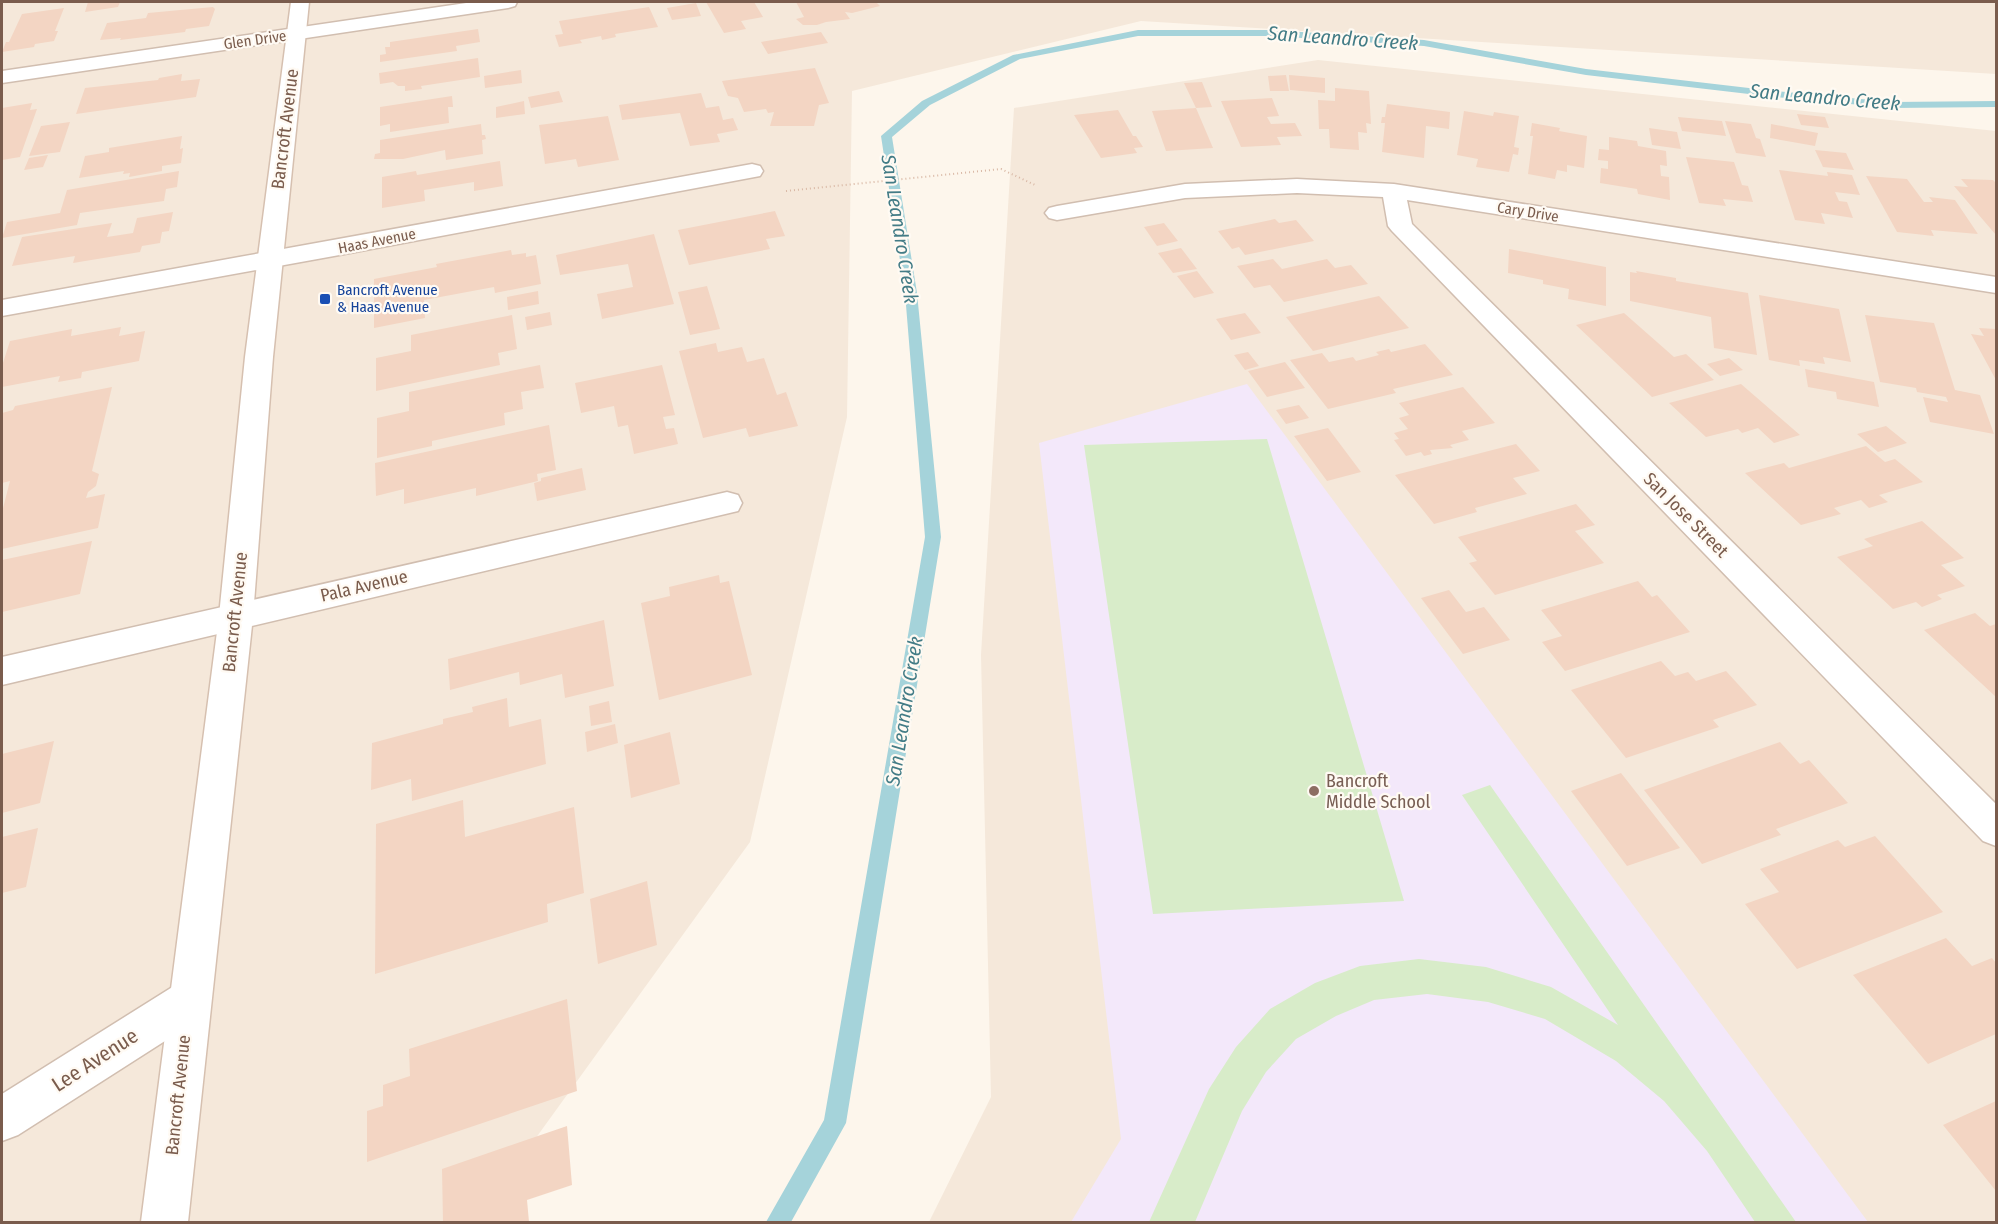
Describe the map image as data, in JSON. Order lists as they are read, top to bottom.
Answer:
{
  "streets": {
    "street": [
      "Glen Drive",
      "Bancroft Avenue",
      "Cary Drive",
      "Haas Avenue",
      "San Jose Street",
      "Pala Avenue",
      "Lee Avenue"
    ]
  },
  "crossings": [
    ["Glen Drive", "Bancroft Avenue"],
    ["Bancroft Avenue", "Haas Avenue"],
    ["Bancroft Avenue", "Pala Avenue"],
    ["Bancroft Avenue", "Lee Avenue"],
    ["Cary Drive", "San Jose Street"]
  ],
  "water": ["San Leandro Creek"],
  "places": {
    "transit": ["Bancroft Avenue & Haas Avenue"],
    "other": ["Bancroft Middle School"]
  }
}
